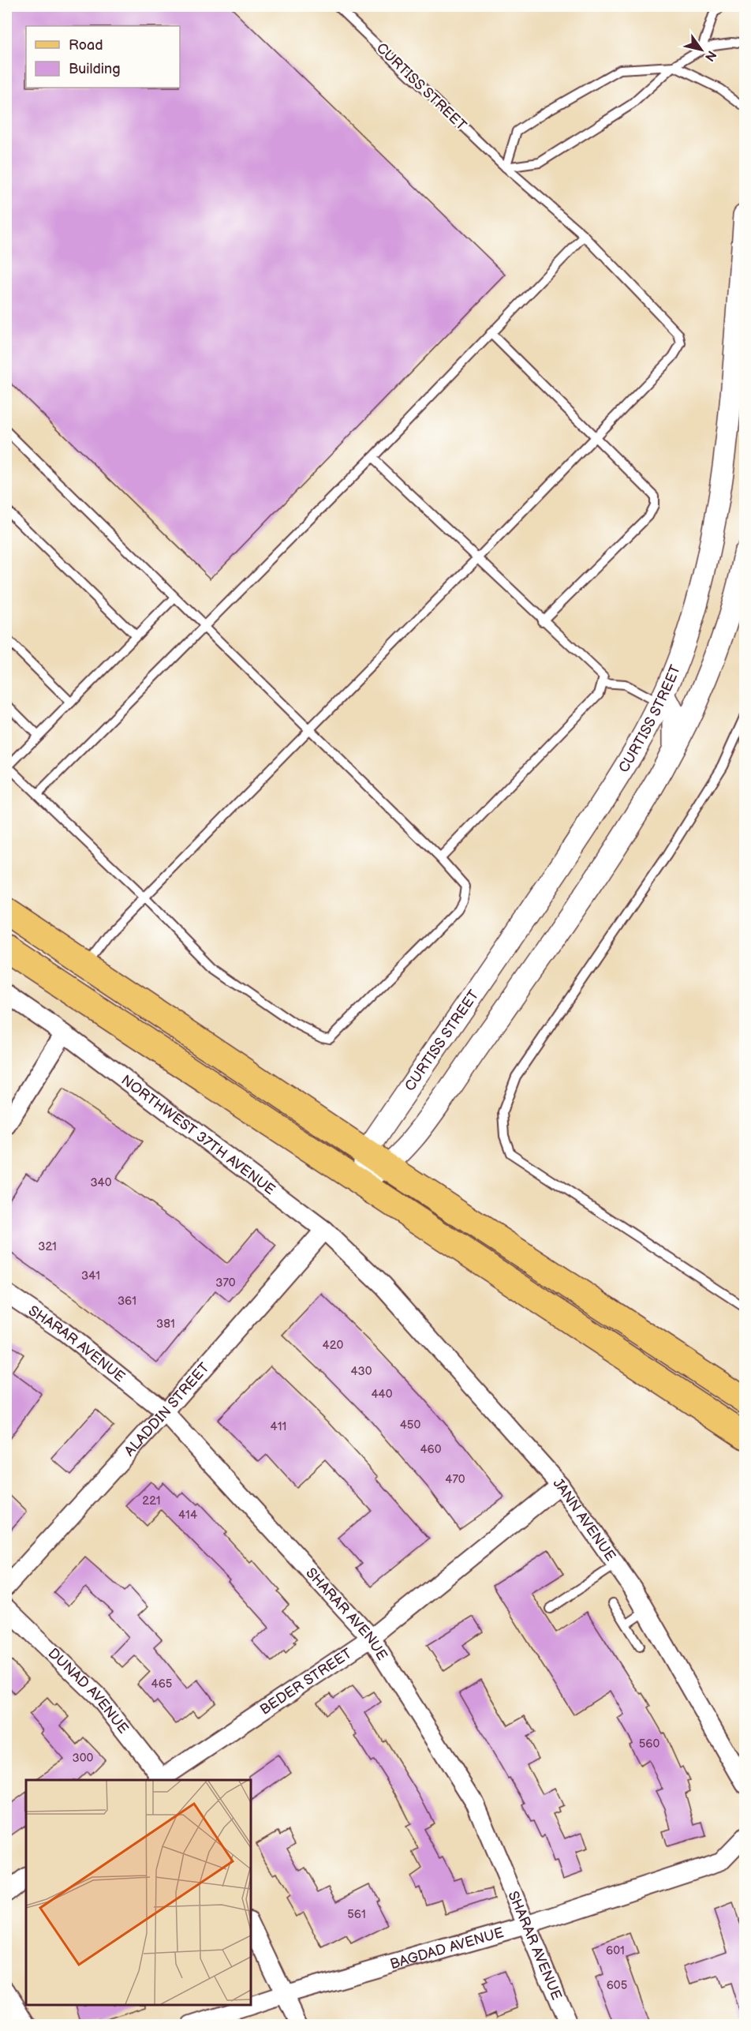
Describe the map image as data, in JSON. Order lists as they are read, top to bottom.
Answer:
{
  "streets": {
    "street": [
      "CURTISS STREET",
      "NORTHWEST 37TH AVENUE",
      "SHARAR AVENUE",
      "ALADDIN STREET",
      "JANN AVENUE",
      "BEDER STREET",
      "DUNAD AVENUE",
      "BAGDAD AVENUE"
    ]
  },
  "crossings": [
    ["NORTHWEST 37TH AVENUE", "ALADDIN STREET"],
    ["NORTHWEST 37TH AVENUE", "JANN AVENUE"],
    ["SHARAR AVENUE", "ALADDIN STREET"],
    ["SHARAR AVENUE", "BEDER STREET"],
    ["SHARAR AVENUE", "BAGDAD AVENUE"],
    ["JANN AVENUE", "BEDER STREET"],
    ["BEDER STREET", "DUNAD AVENUE"]
  ],
  "house_numbers": [
    "340",
    "321",
    "341",
    "370",
    "361",
    "381",
    "420",
    "430",
    "440",
    "450",
    "411",
    "460",
    "470",
    "221",
    "414",
    "465",
    "560",
    "300",
    "561",
    "601",
    "605"
  ],
  "legend": ["Road", "Building"],
  "north": "bottom right"
}
